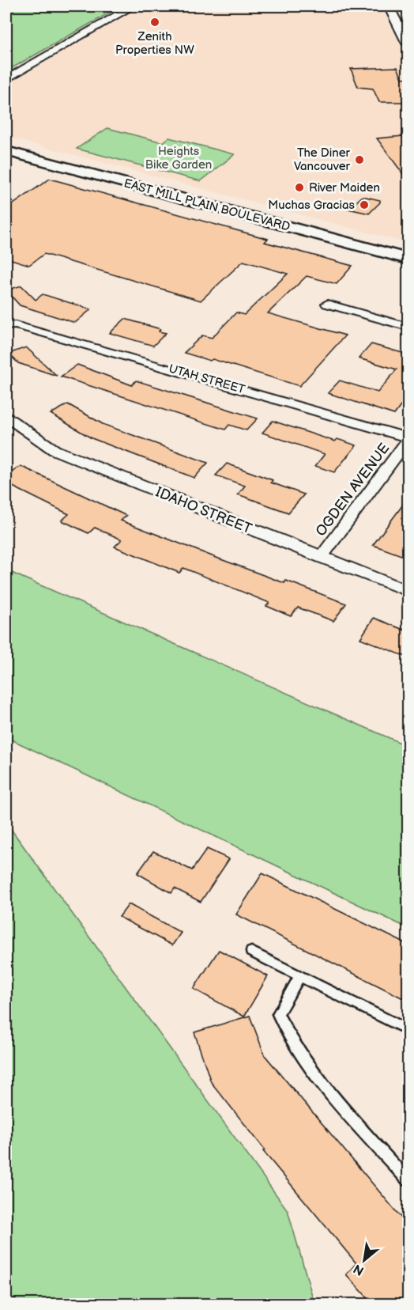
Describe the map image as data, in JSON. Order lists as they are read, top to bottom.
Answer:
{
  "streets": {
    "main road": ["EAST MILL PLAIN BOULEVARD"],
    "street": ["UTAH STREET", "OGDEN AVENUE", "IDAHO STREET"]
  },
  "crossings": [
    ["UTAH STREET", "OGDEN AVENUE"],
    ["OGDEN AVENUE", "IDAHO STREET"]
  ],
  "parks": ["Heights Bike Garden"],
  "places": [
    "Zenith Properties NW",
    "The Diner Vancouver",
    "River Maiden",
    "Muchas Gracias"
  ],
  "north": "bottom left"
}
